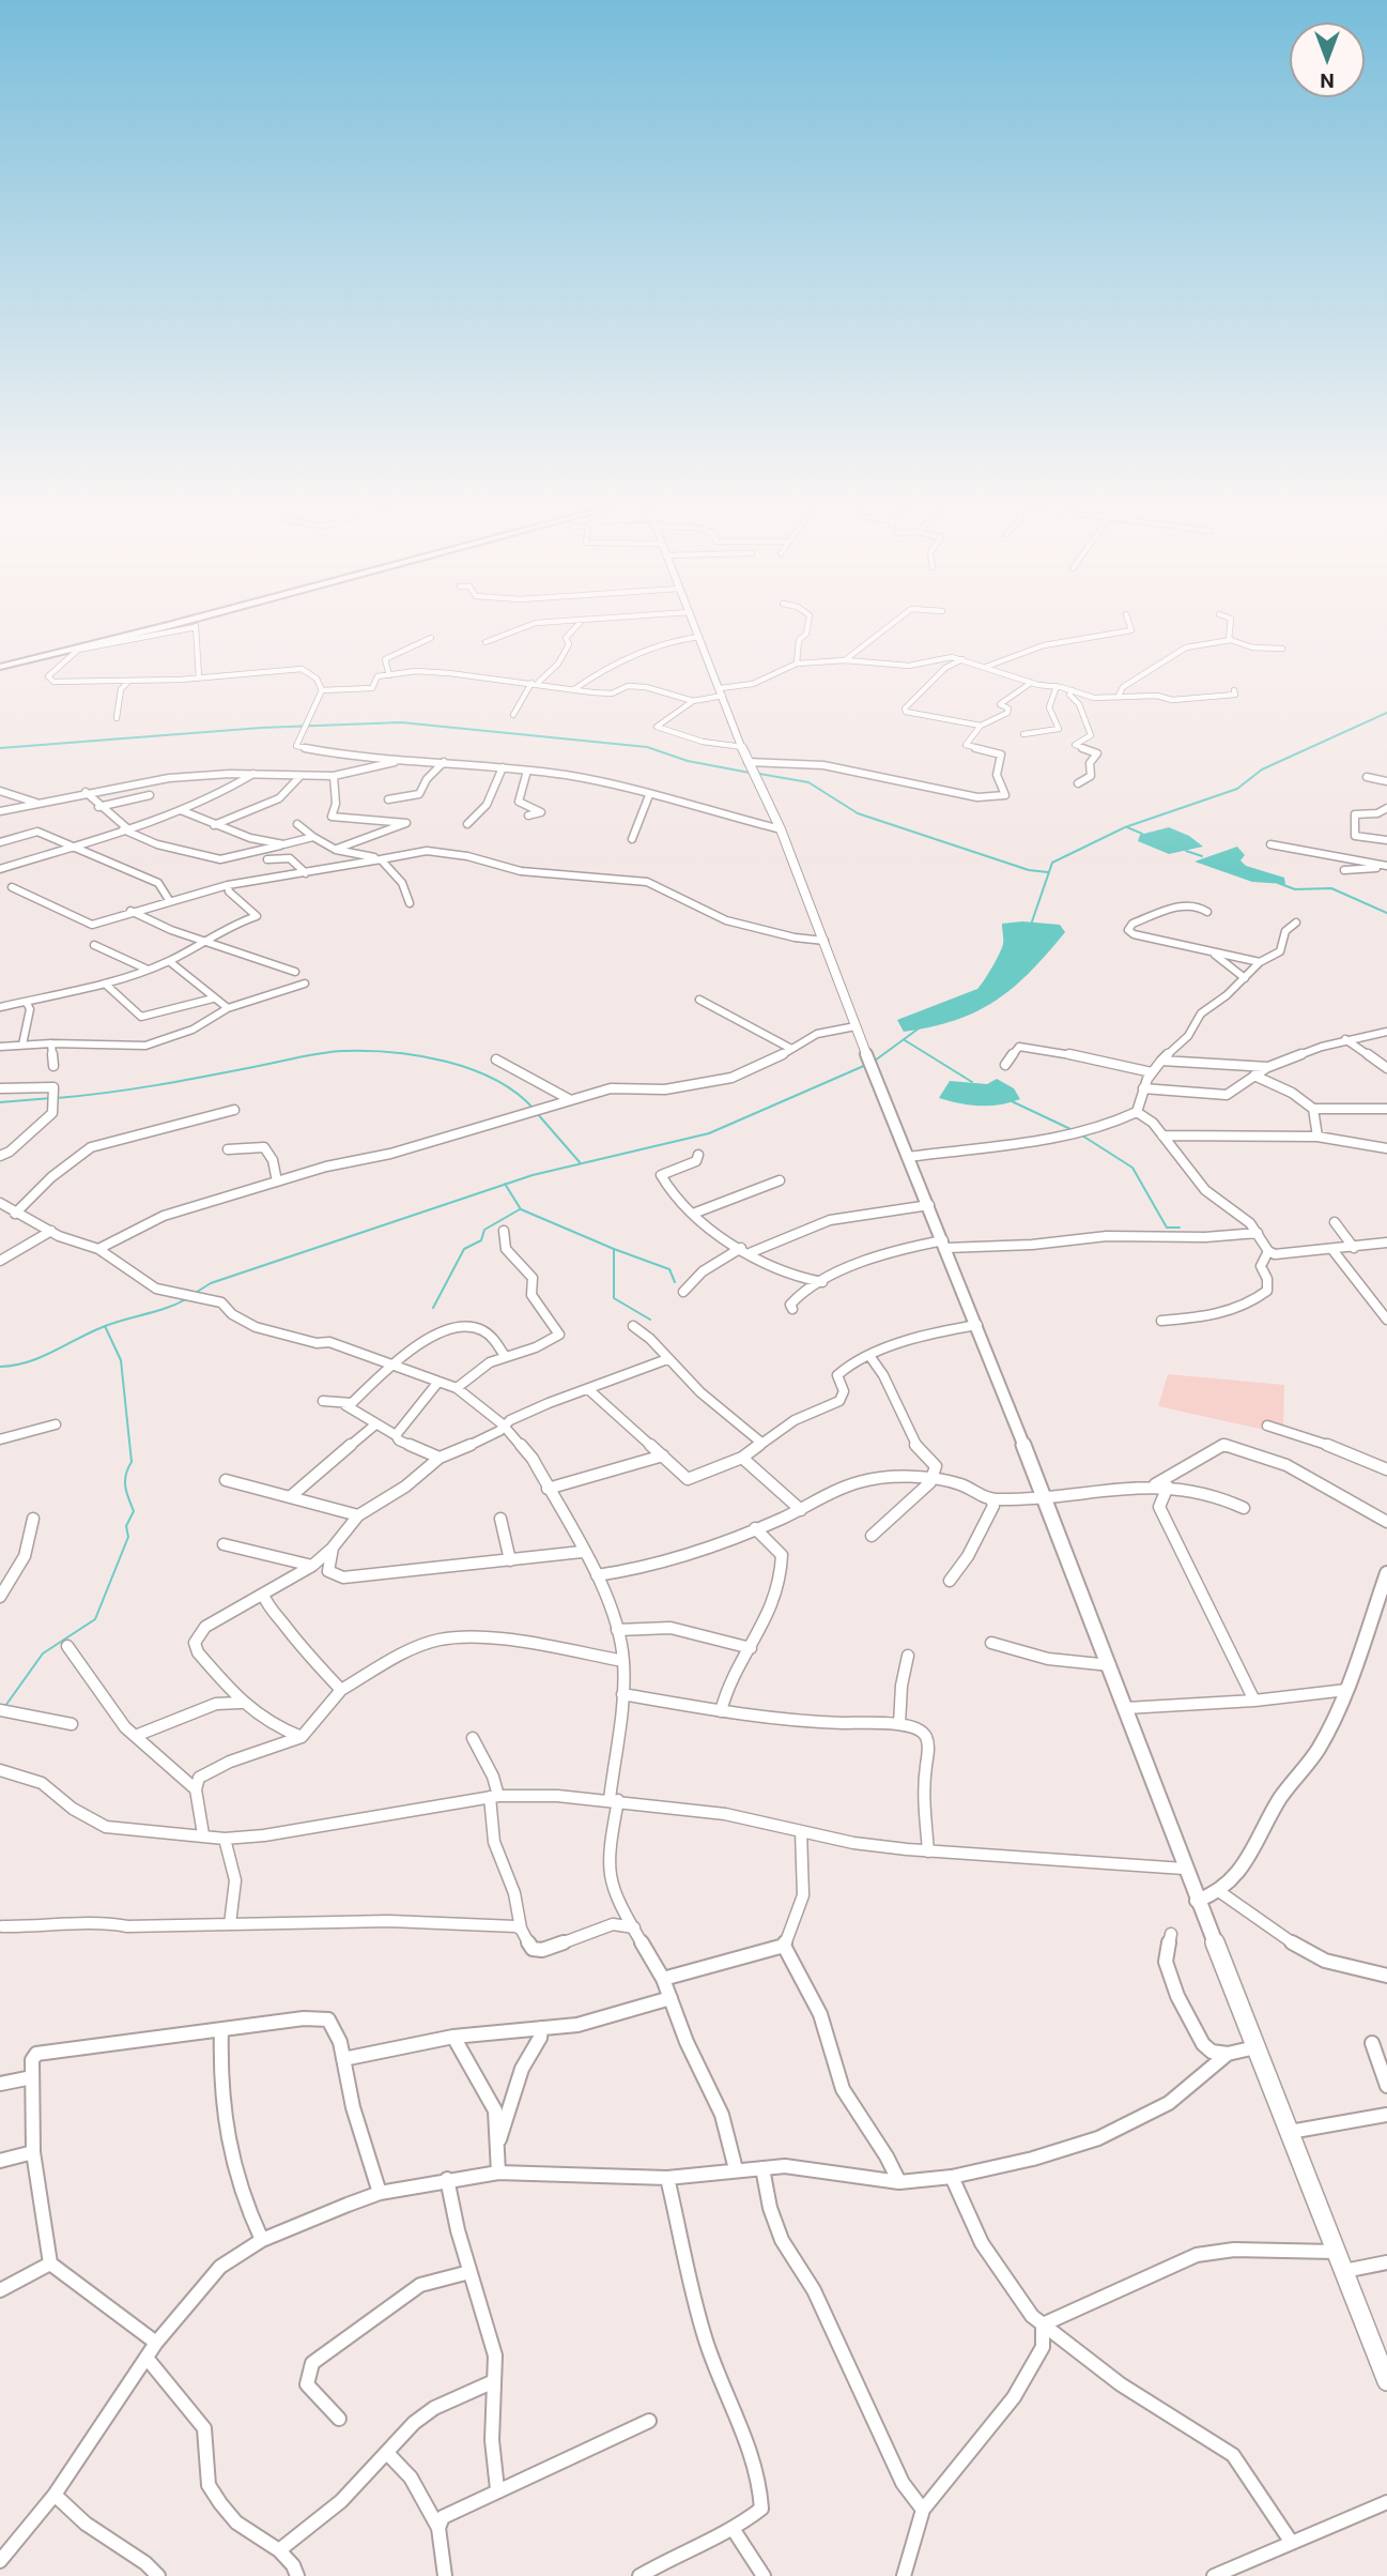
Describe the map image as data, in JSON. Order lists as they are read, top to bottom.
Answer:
{
  "north": "bottom"
}
